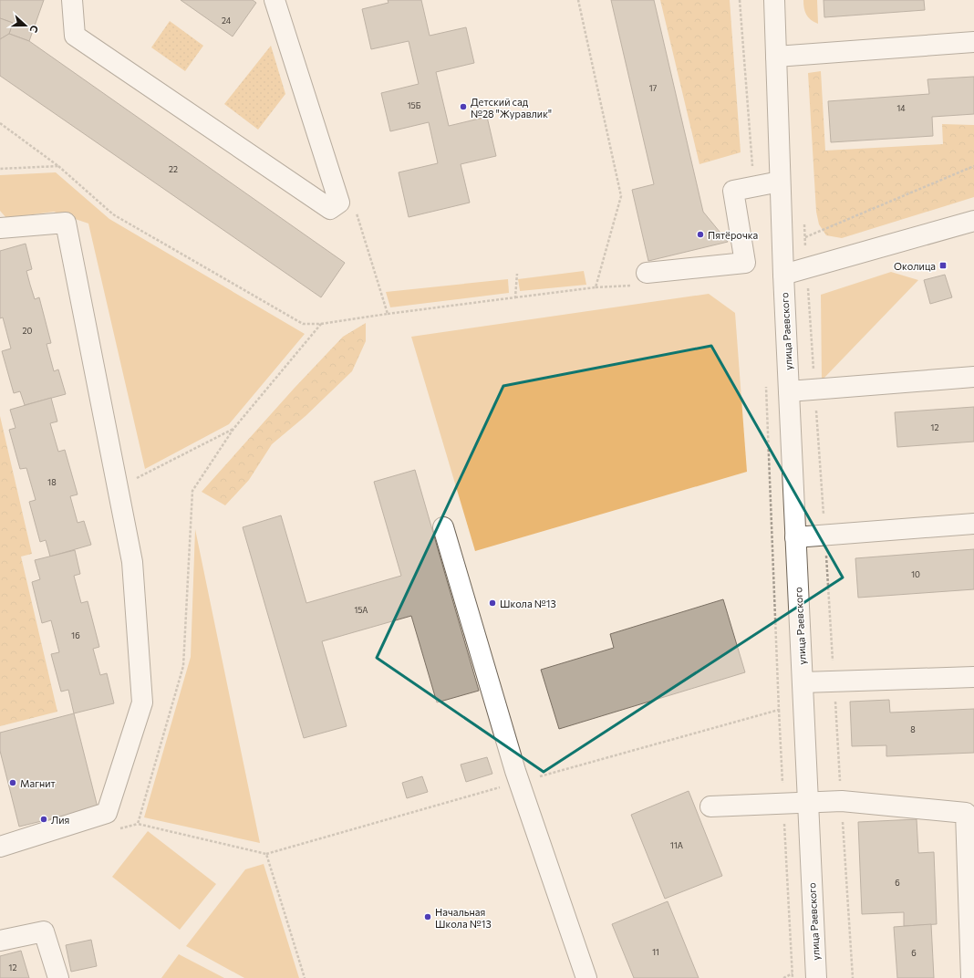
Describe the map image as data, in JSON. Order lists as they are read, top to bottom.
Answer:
{
  "streets": {
    "main road": ["улица Раевского"]
  },
  "places": {
    "other": [
      "Детский сад №28 \"Журавлик\"",
      "Пятёрочка",
      "Школа №13",
      "Магнит",
      "Лия",
      "Начальная Школа №13"
    ],
    "transit": ["Околица"]
  },
  "house_numbers": [
    "24",
    "17",
    "15Б",
    "14",
    "22",
    "20",
    "12",
    "18",
    "10",
    "15А",
    "16",
    "8",
    "11А",
    "6",
    "11",
    "6",
    "12"
  ],
  "north": "right"
}
